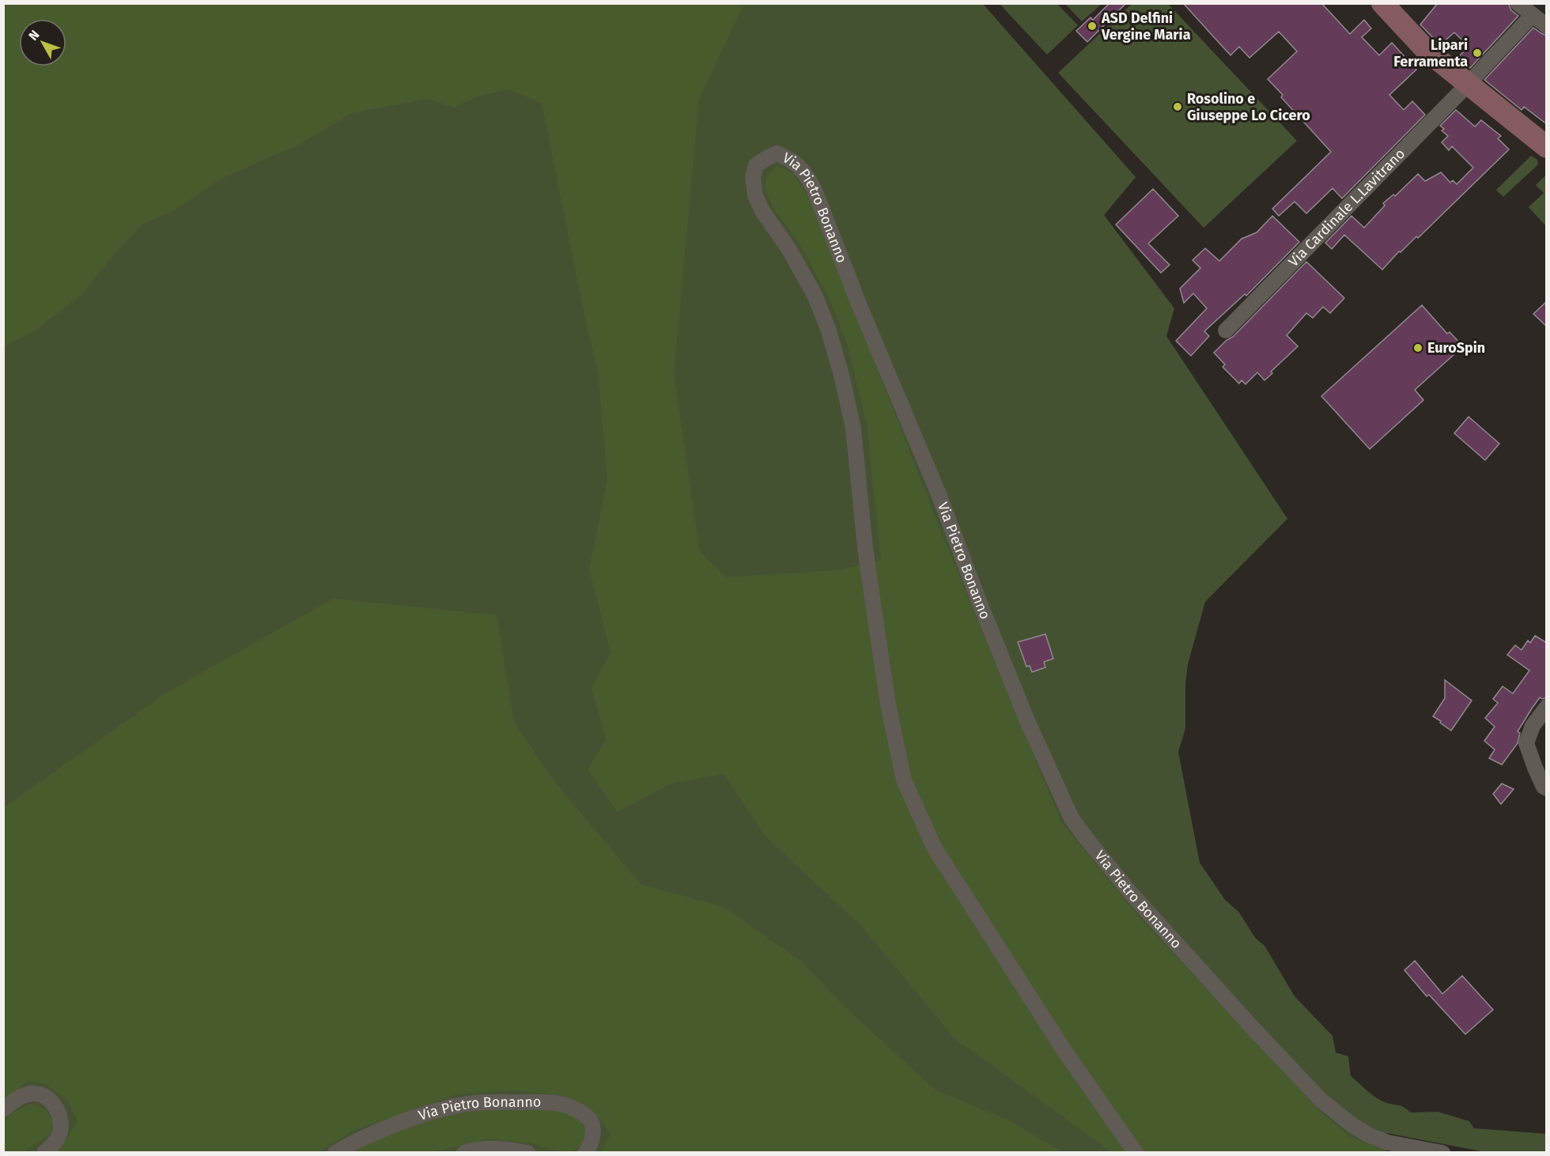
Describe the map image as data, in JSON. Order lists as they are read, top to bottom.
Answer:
{
  "streets": {
    "street": ["Via Cardinale L.Lavitrano", "Via Pietro Bonanno"]
  },
  "places": [
    "ASD Delfini Vergine Maria",
    "Lipari Ferramenta",
    "Rosolino e Giuseppe Lo Cicero",
    "EuroSpin"
  ],
  "north": "top left"
}
